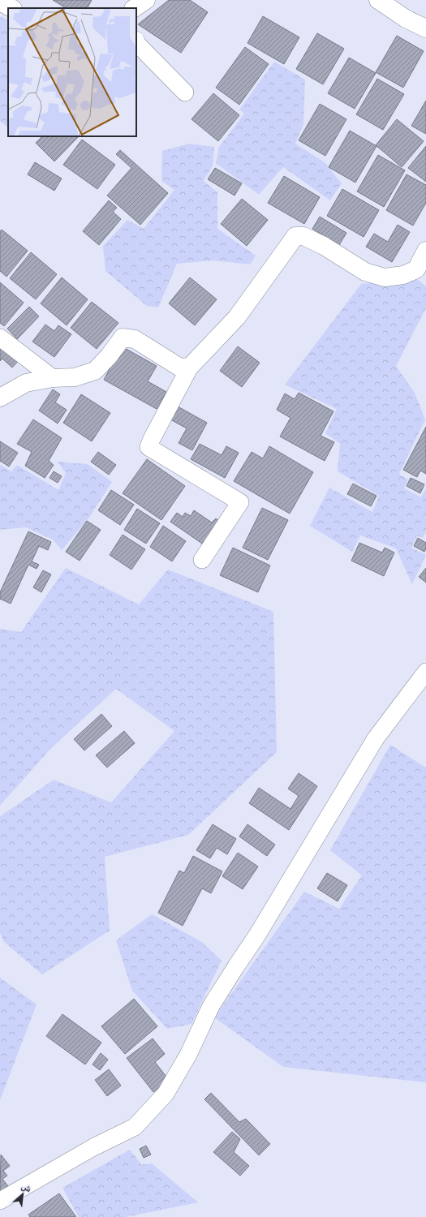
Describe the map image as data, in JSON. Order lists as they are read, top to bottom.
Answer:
{
  "north": "top right"
}
